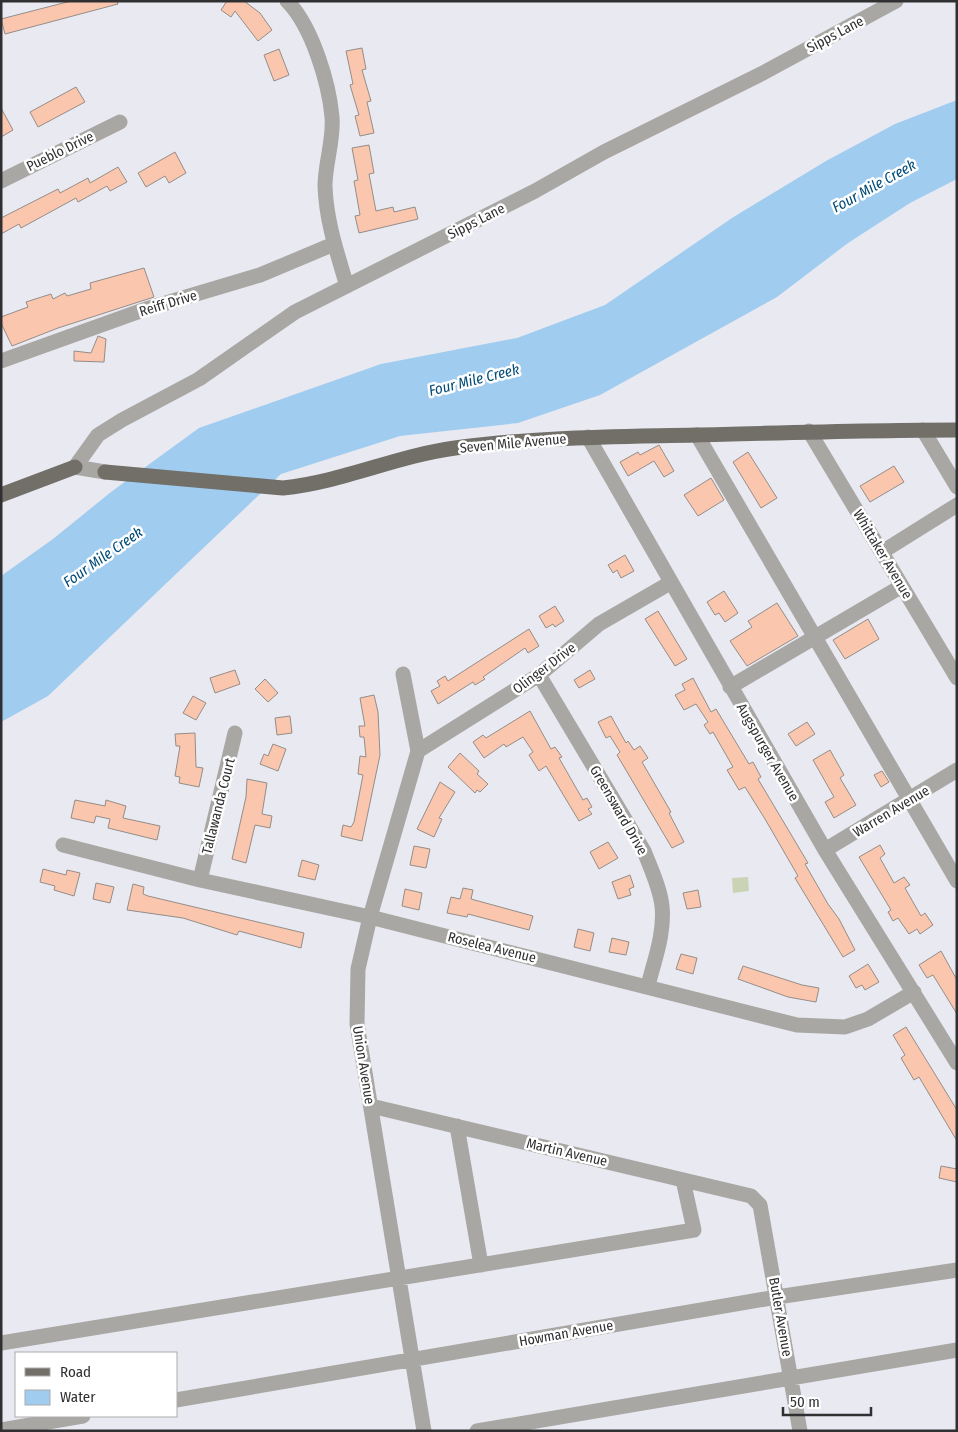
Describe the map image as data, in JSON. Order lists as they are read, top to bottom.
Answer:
{
  "streets": {
    "main road": ["Seven Mile Avenue"],
    "street": [
      "Sipps Lane",
      "Pueblo Drive",
      "Reiff Drive",
      "Whittaker Avenue",
      "Olinger Drive",
      "Augspurger Avenue",
      "Tallawanda Court",
      "Greensward Drive",
      "Warren Avenue",
      "Roselea Avenue",
      "Union Avenue",
      "Martin Avenue",
      "Butler Avenue",
      "Howman Avenue"
    ]
  },
  "crossings": [
    ["Sipps Lane", "Seven Mile Avenue"],
    ["Seven Mile Avenue", "Whittaker Avenue"],
    ["Seven Mile Avenue", "Augspurger Avenue"],
    ["Olinger Drive", "Augspurger Avenue"],
    ["Olinger Drive", "Greensward Drive"],
    ["Olinger Drive", "Union Avenue"],
    ["Augspurger Avenue", "Warren Avenue"],
    ["Augspurger Avenue", "Roselea Avenue"],
    ["Tallawanda Court", "Roselea Avenue"],
    ["Greensward Drive", "Roselea Avenue"],
    ["Roselea Avenue", "Union Avenue"],
    ["Union Avenue", "Martin Avenue"],
    ["Union Avenue", "Howman Avenue"],
    ["Martin Avenue", "Butler Avenue"],
    ["Butler Avenue", "Howman Avenue"]
  ],
  "water": ["Four Mile Creek"],
  "legend": ["Road", "Water"],
  "scale_bar": "50 m"
}
